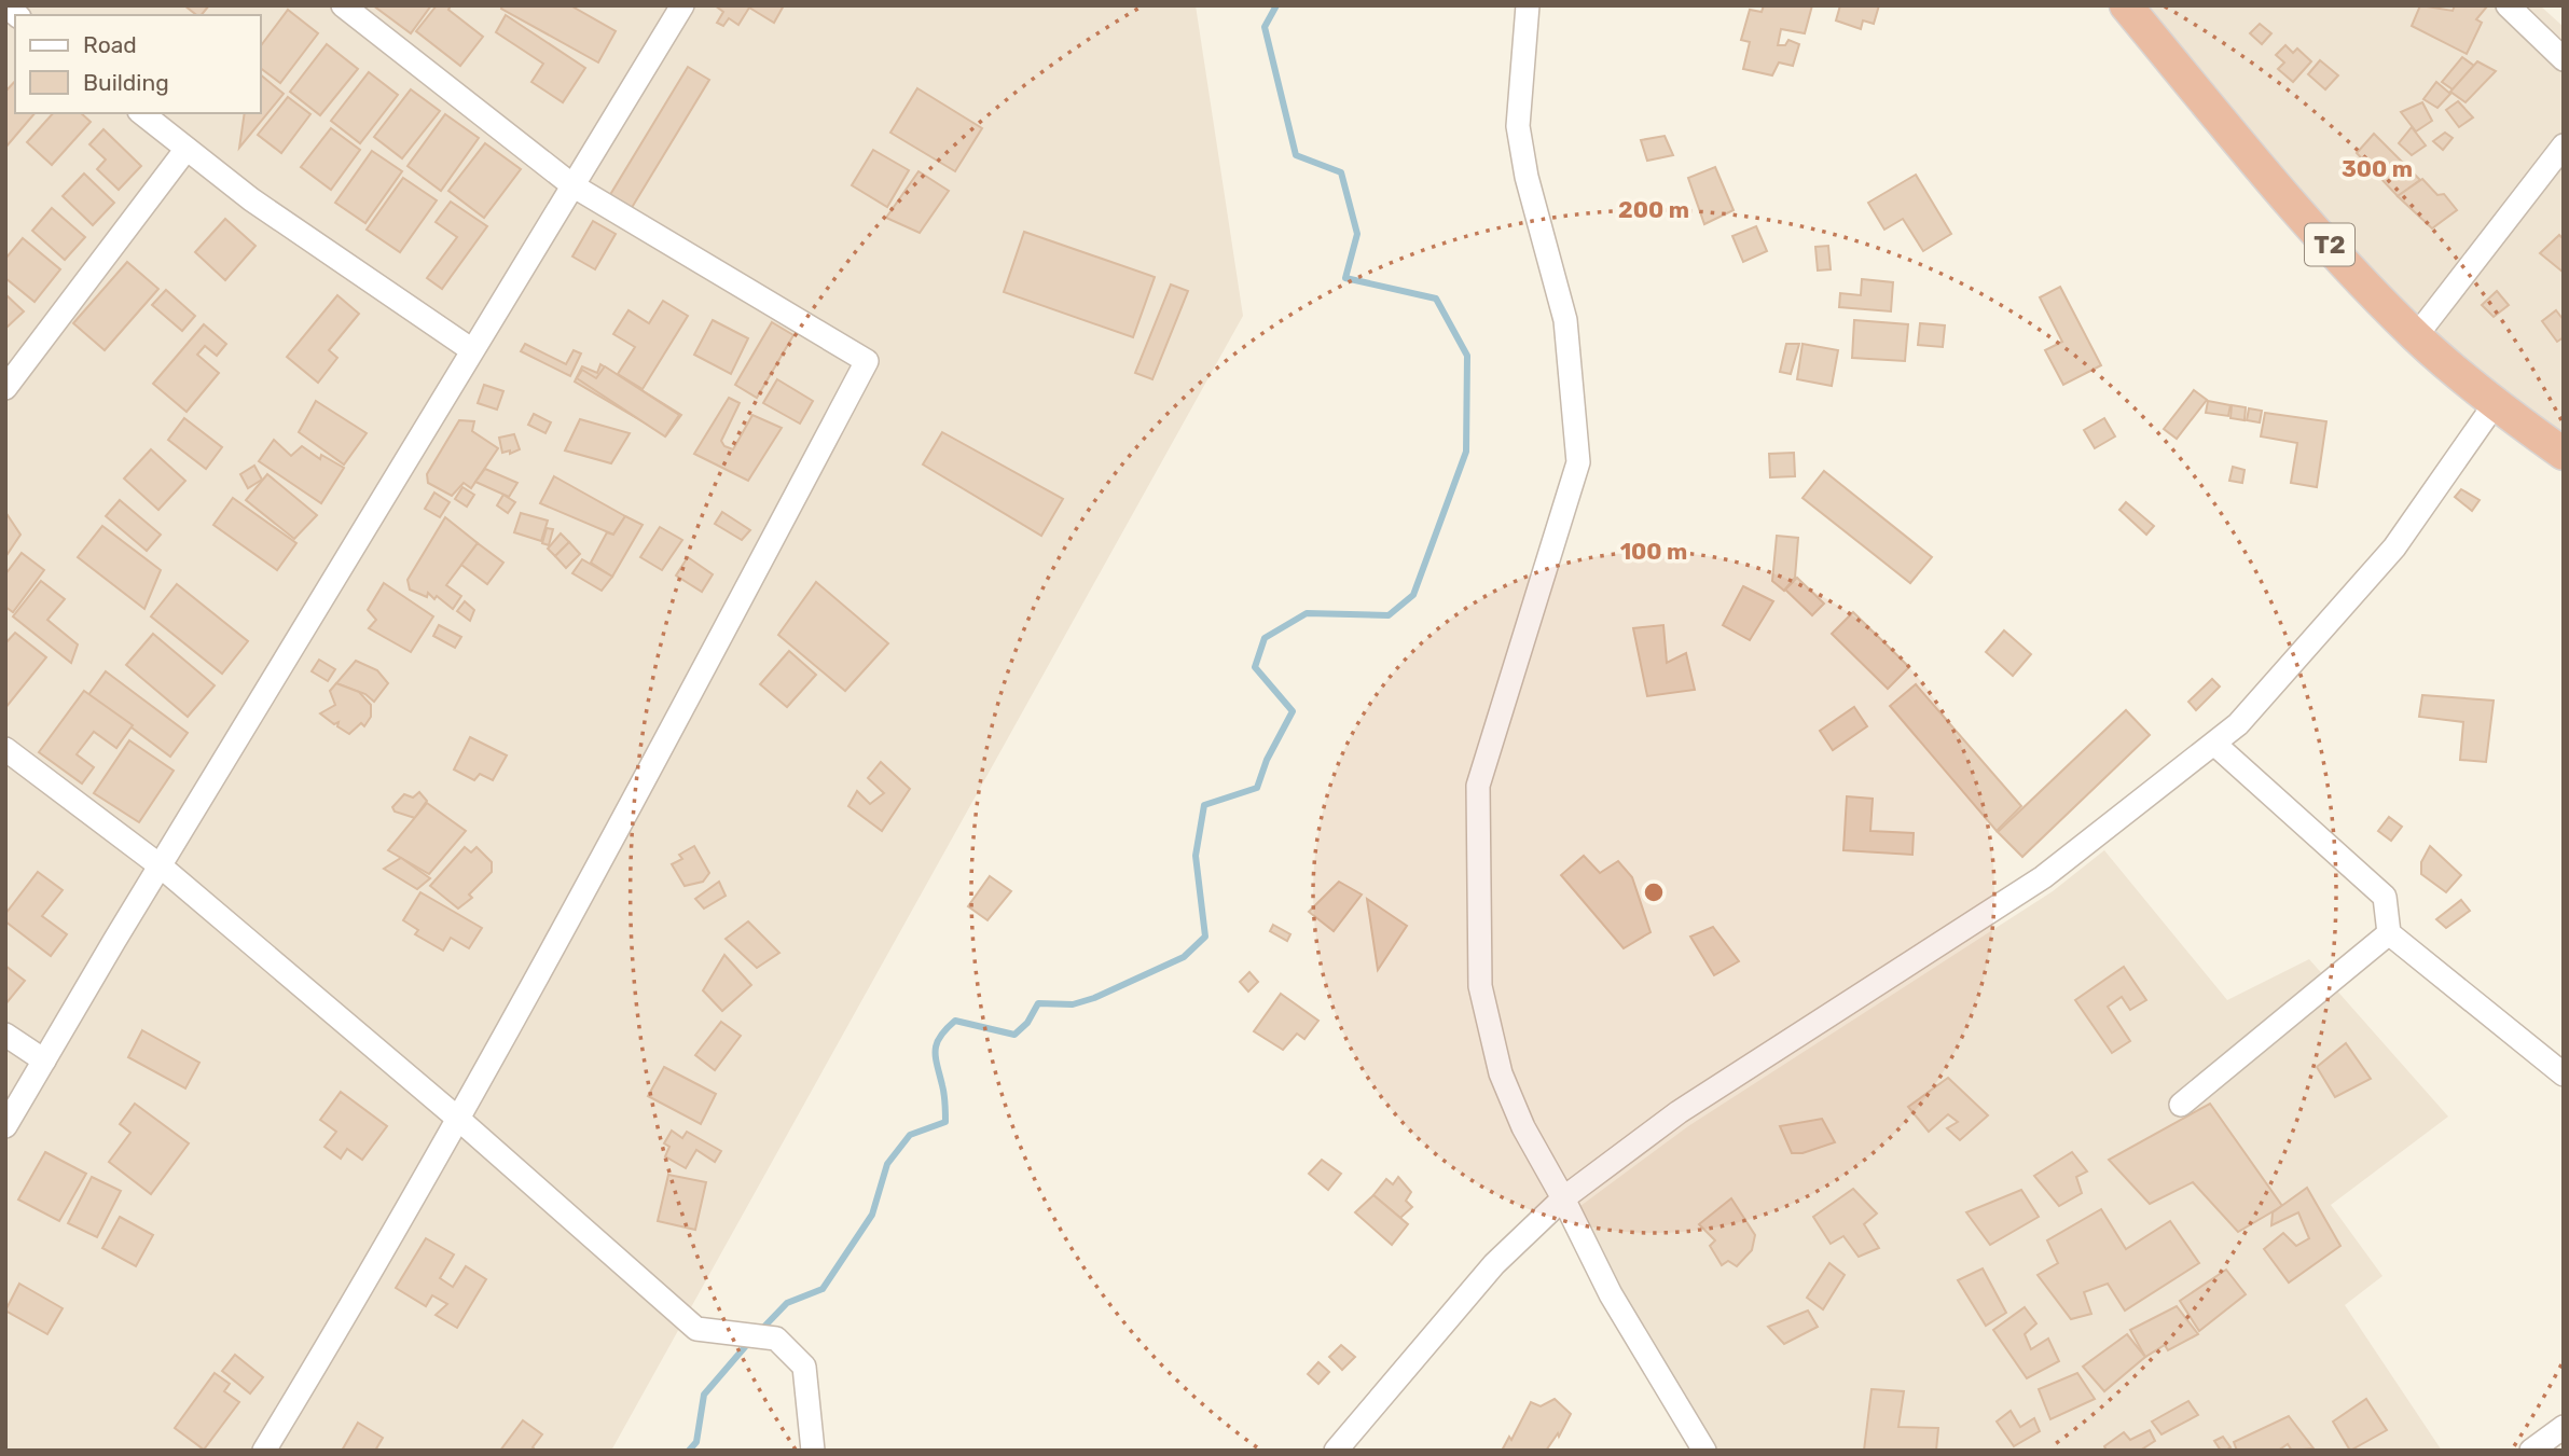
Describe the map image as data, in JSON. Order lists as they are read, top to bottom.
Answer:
{
  "streets": {
    "highway": ["T2"]
  },
  "legend": ["Road", "Building"],
  "rings": ["300 m", "200 m", "100 m"]
}
